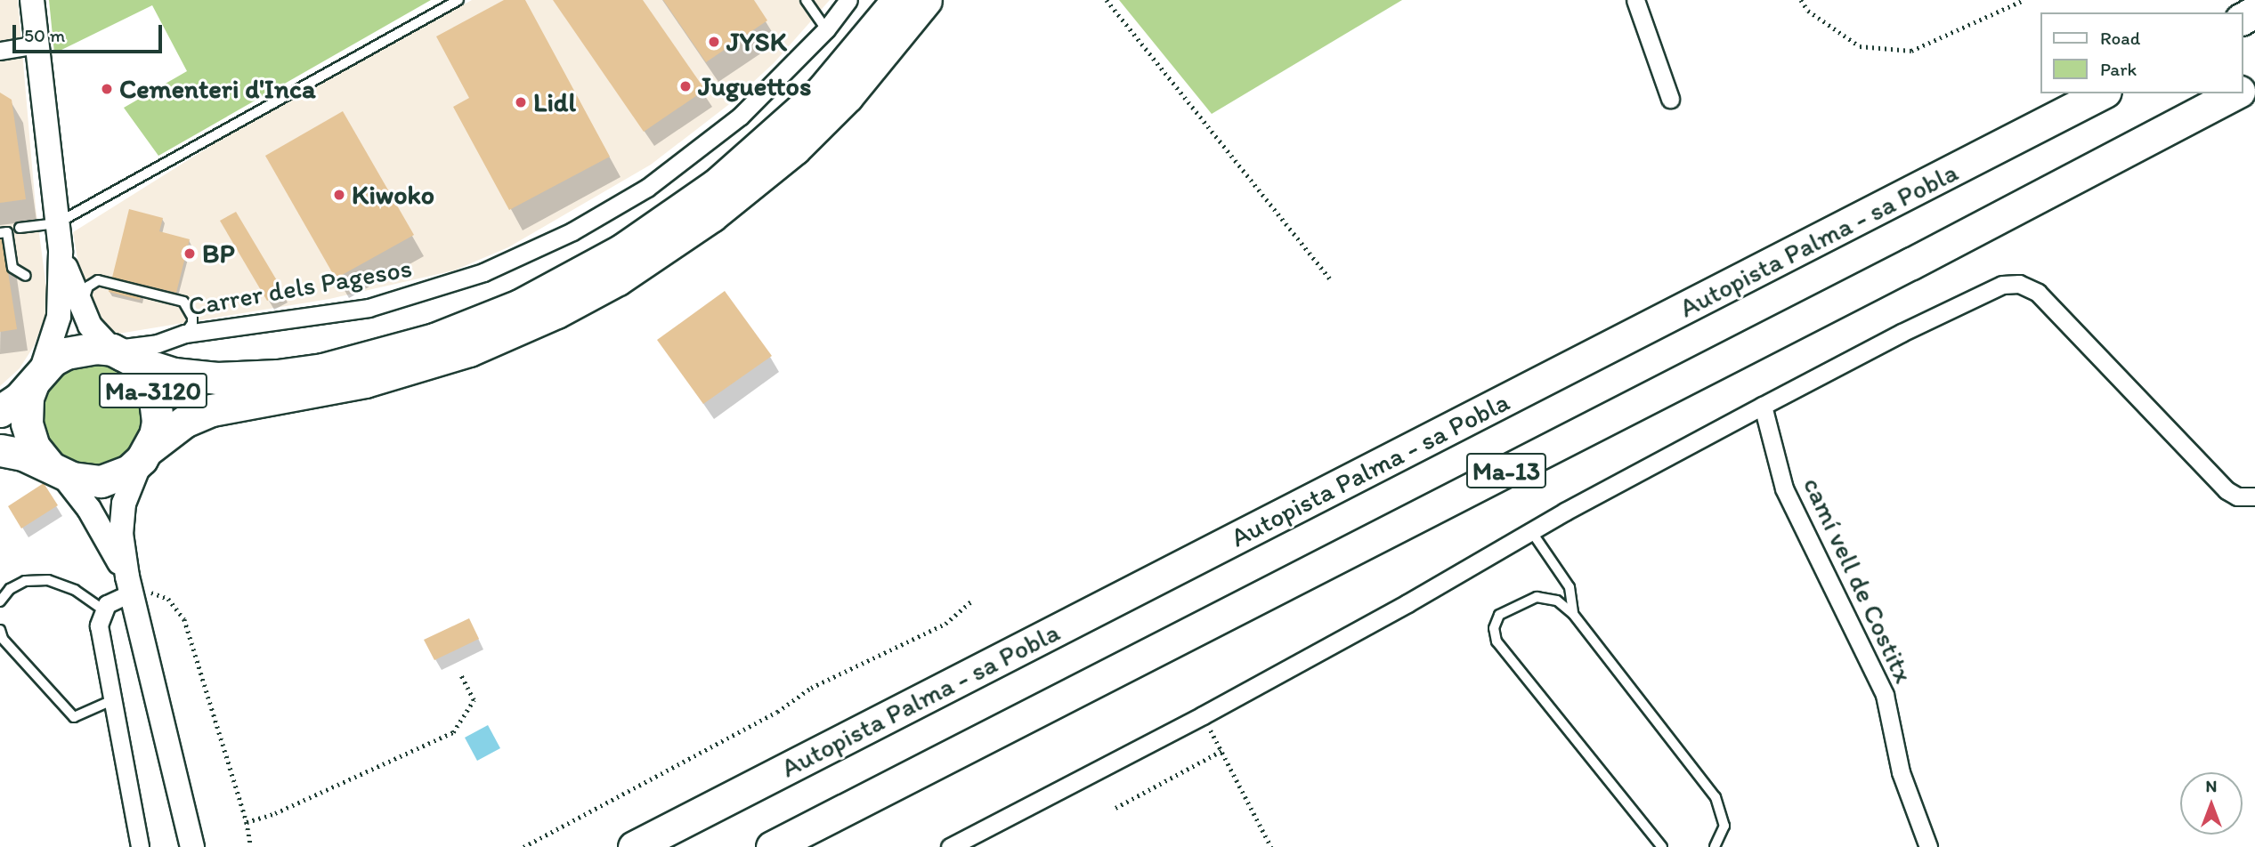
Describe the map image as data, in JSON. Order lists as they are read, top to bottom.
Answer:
{
  "streets": {
    "highway": ["Autopista Palma - sa Pobla", "Ma-3120", "Ma-13"],
    "street": ["Carrer dels Pagesos", "camí vell de Costitx"]
  },
  "crossings": [
    ["Carrer dels Pagesos", "Ma-3120"]
  ],
  "places": [
    "JYSK",
    "Juguettos",
    "Cementeri d'Inca",
    "Lidl",
    "Kiwoko",
    "BP"
  ],
  "legend": ["Road", "Park"],
  "scale_bar": "50 m",
  "north": "top"
}
